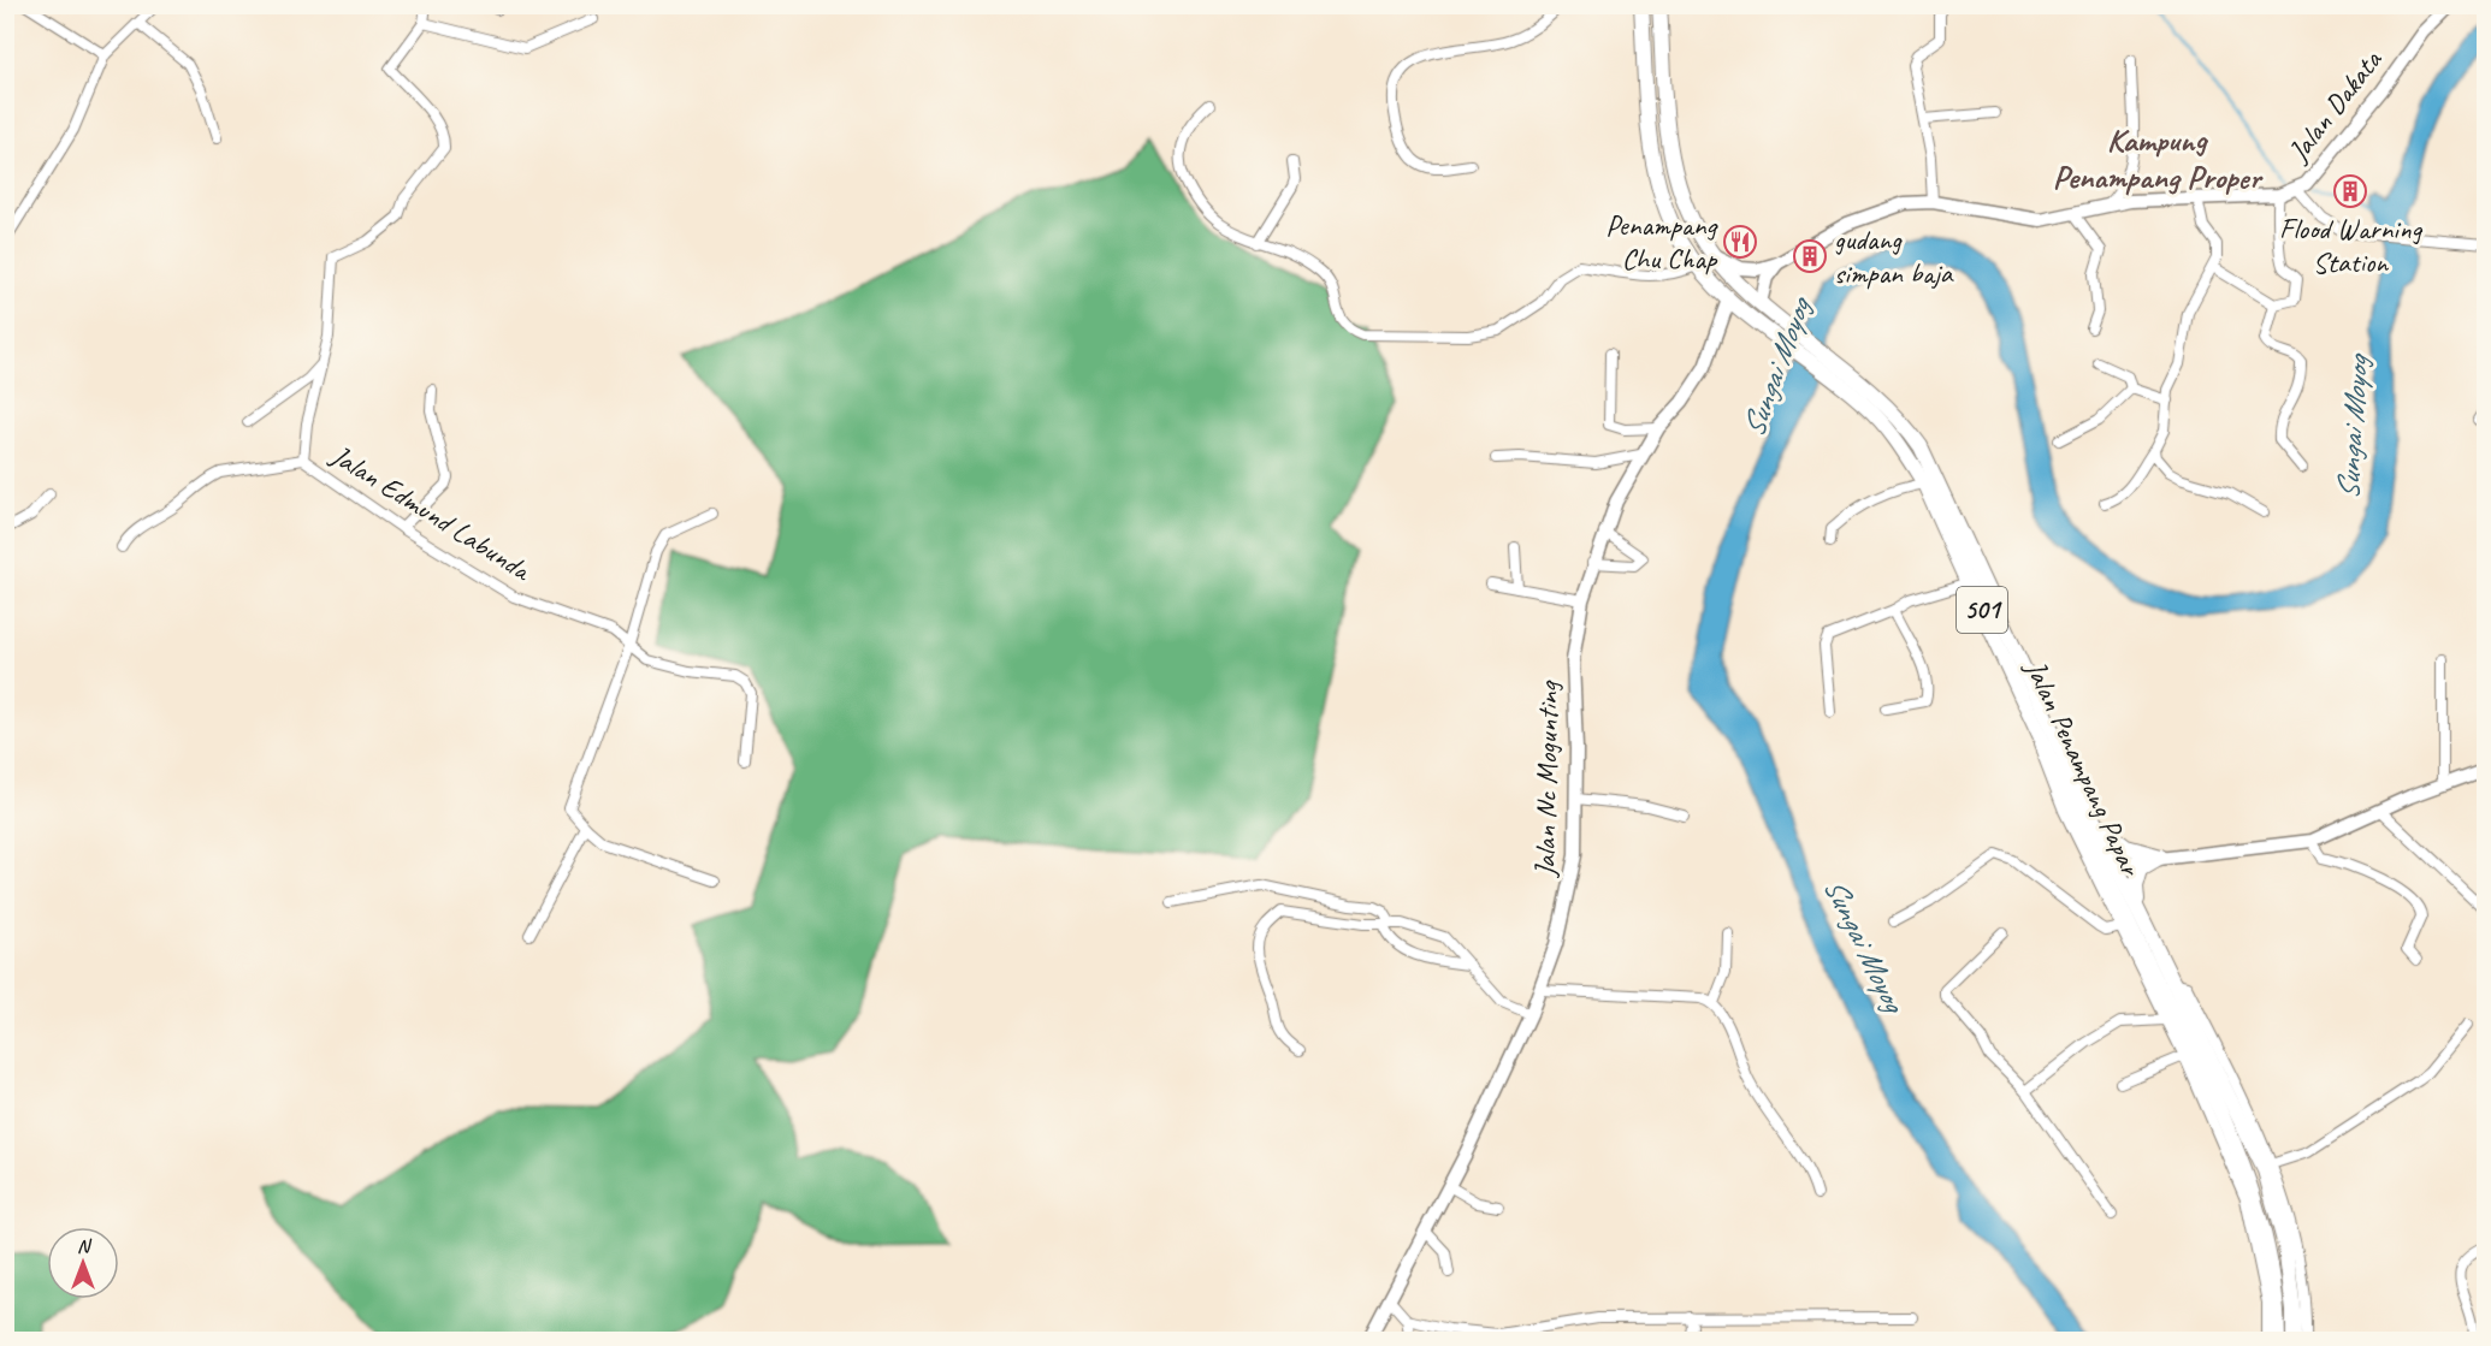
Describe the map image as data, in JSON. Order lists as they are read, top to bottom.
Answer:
{
  "streets": {
    "main road": ["501", "Jalan Penampang Papar"],
    "street": ["Jalan Dakata", "Jalan Edmund Labunda", "Jalan Nc Mogunting"]
  },
  "crossings": [
    ["Jalan Dakata", "Jalan Penampang Papar"],
    ["Jalan Penampang Papar", "Jalan Nc Mogunting"]
  ],
  "districts": ["Kampung Penampang Proper"],
  "water": ["Sungai Moyog"],
  "places": {
    "building": ["Flood Warning Station", "gudang simpan baja"],
    "restaurant": ["Penampang Chu Chap"]
  },
  "north": "top"
}
